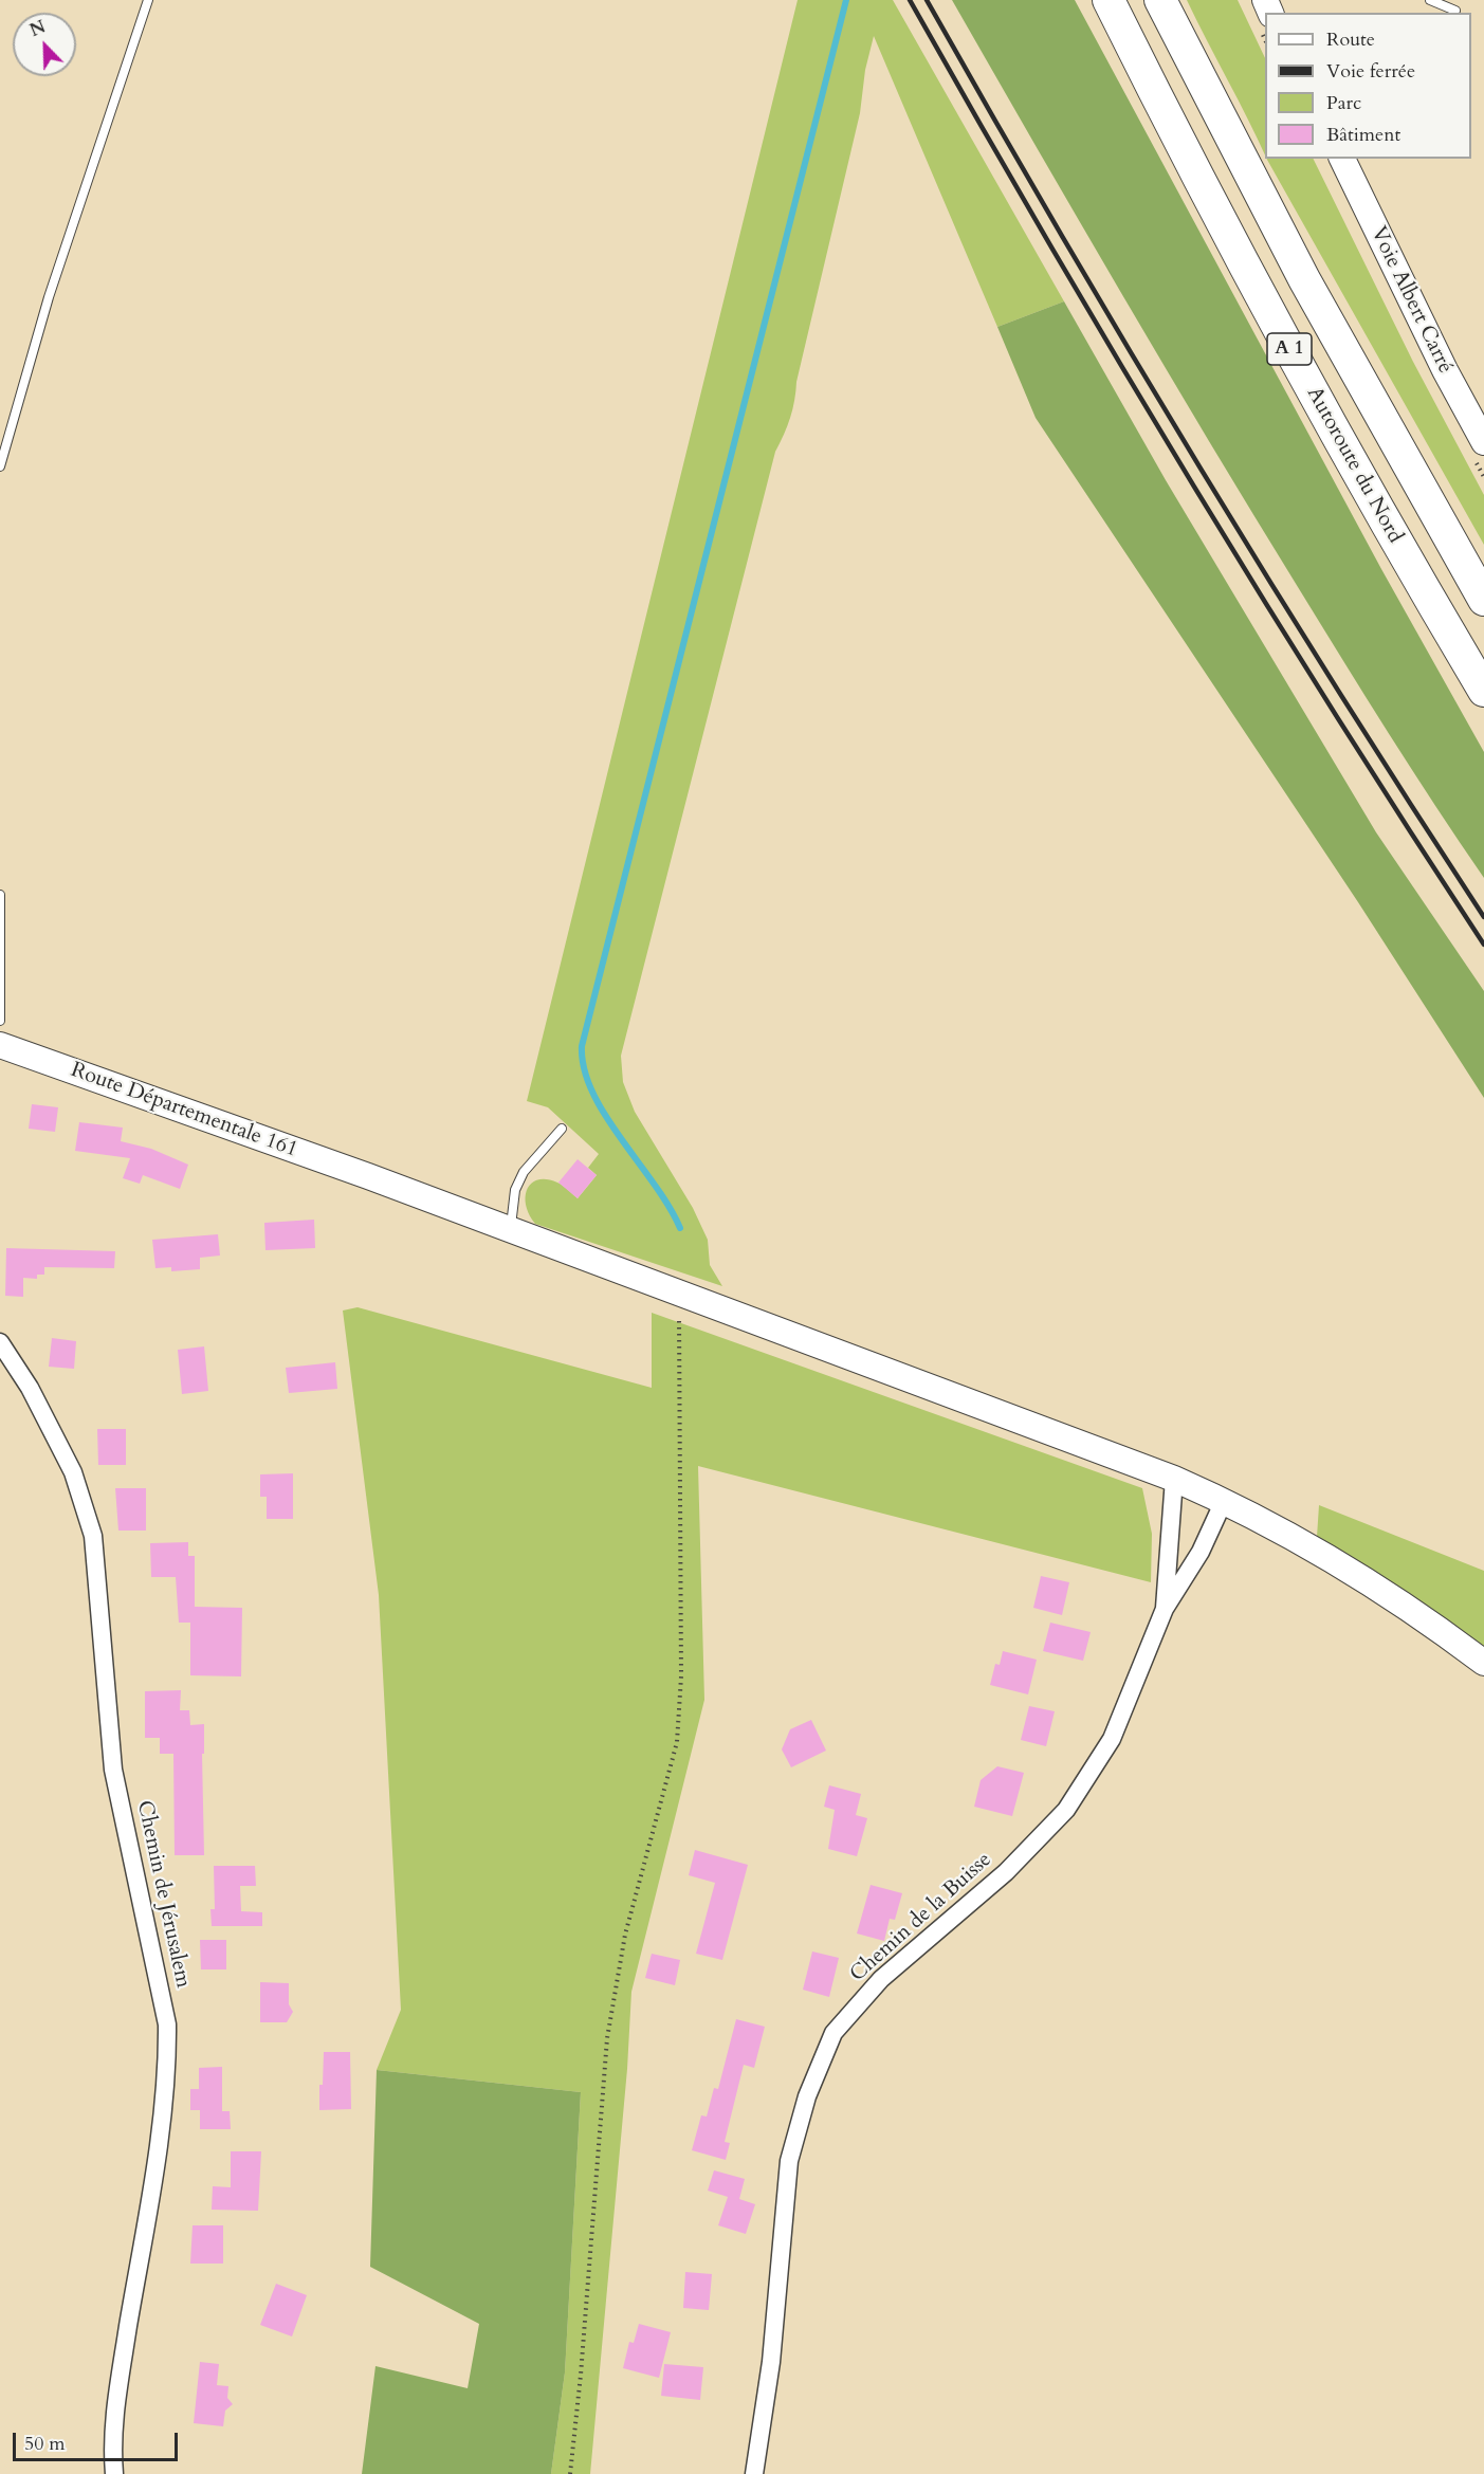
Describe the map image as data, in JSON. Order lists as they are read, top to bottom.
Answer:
{
  "streets": {
    "highway": ["A 1", "Autoroute du Nord"],
    "street": [
      "Voie Albert Carré",
      "Route Départementale 161",
      "Chemin de Jérusalem",
      "Chemin de la Buisse"
    ]
  },
  "crossings": [
    ["Route Départementale 161", "Chemin de la Buisse"]
  ],
  "legend": [
    "Route",
    "Voie ferrée",
    "Parc",
    "Bâtiment"
  ],
  "scale_bar": "50 m",
  "north": "top left"
}
